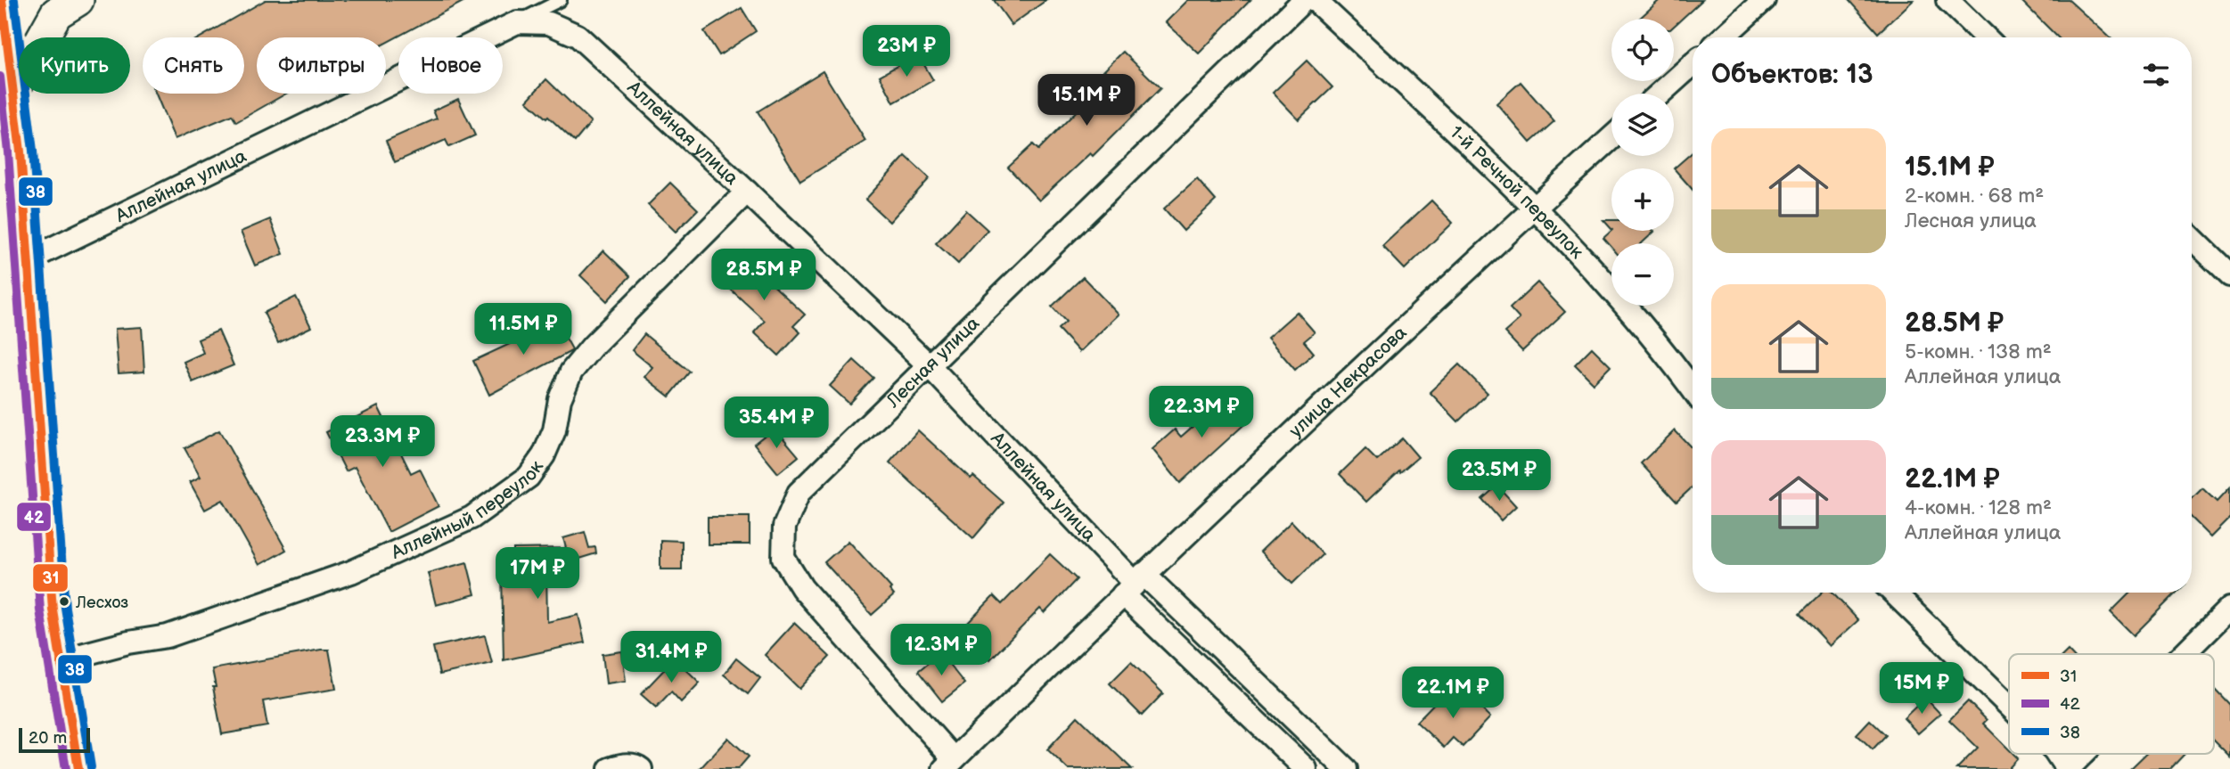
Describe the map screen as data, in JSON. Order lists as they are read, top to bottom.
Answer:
{
  "streets": {
    "street": [
      "Аллейная улица",
      "1-й Речной переулок",
      "Лесная улица",
      "улица Некрасова",
      "Аллейный переулок"
    ]
  },
  "crossings": [
    ["Аллейная улица", "Лесная улица"],
    ["Аллейная улица", "улица Некрасова"],
    ["Аллейная улица", "Аллейный переулок"],
    ["1-й Речной переулок", "улица Некрасова"],
    ["Лесная улица", "улица Некрасова"]
  ],
  "places": ["Лесхоз"],
  "lines": ["transit line 31", "transit line 38", "transit line 42"],
  "legend": ["31", "42", "38"],
  "scale_bar": "20 m",
  "page": {
    "map_buttons": ["+", "−"],
    "price": [
      "23M ₽",
      "15.1M ₽",
      "28.5M ₽",
      "11.5M ₽",
      "22.3M ₽",
      "35.4M ₽",
      "23.3M ₽",
      "23.5M ₽",
      "17M ₽",
      "12.3M ₽",
      "31.4M ₽",
      "15M ₽",
      "22.1M ₽"
    ],
    "chip": [
      "Купить",
      "Снять",
      "Фильтры",
      "Новое"
    ],
    "heading": "Объектов: 13",
    "list": [
      {
        "name": "15.1M ₽",
        "note": "2-комн. · 68 m² · Лесная улица"
      },
      {
        "name": "28.5M ₽",
        "note": "5-комн. · 138 m² · Аллейная улица"
      },
      {
        "name": "22.1M ₽",
        "note": "4-комн. · 128 m² · Аллейная улица"
      }
    ],
    "scale": "20 m"
  }
}
